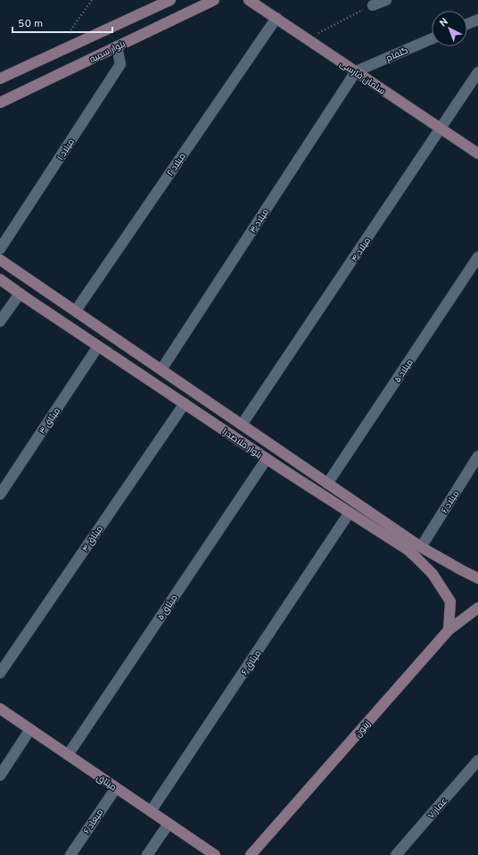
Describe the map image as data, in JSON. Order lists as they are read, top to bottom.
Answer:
{
  "streets": {
    "street": [
      "بلوار سمیه",
      "گلفام",
      "سلمان فارسی",
      "میلاد ۱",
      "میلاد ۲",
      "میلاد ۳",
      "میلاد ۴",
      "میلاد ۵",
      "میثاق ۳",
      "بلوار ملاصدرا",
      "میلاد ۶",
      "میثاق ۴",
      "میثاق ۵",
      "میثاق ۶",
      "زیتون",
      "میثاق",
      "عمار ۷",
      "میعاد ۶"
    ]
  },
  "crossings": [
    ["بلوار سمیه", "میلاد ۱"],
    ["گلفام", "سلمان فارسی"],
    ["گلفام", "میلاد ۳"],
    ["سلمان فارسی", "میلاد ۲"],
    ["سلمان فارسی", "میلاد ۳"],
    ["سلمان فارسی", "میلاد ۴"],
    ["میلاد ۲", "بلوار ملاصدرا"],
    ["میلاد ۳", "بلوار ملاصدرا"],
    ["میلاد ۴", "بلوار ملاصدرا"],
    ["میلاد ۵", "بلوار ملاصدرا"],
    ["میثاق ۳", "بلوار ملاصدرا"],
    ["بلوار ملاصدرا", "میلاد ۶"],
    ["بلوار ملاصدرا", "میثاق ۴"],
    ["بلوار ملاصدرا", "میثاق ۵"],
    ["بلوار ملاصدرا", "میثاق ۶"],
    ["بلوار ملاصدرا", "زیتون"],
    ["میثاق ۵", "میثاق"],
    ["میثاق ۶", "میثاق"],
    ["میثاق", "میعاد ۶"]
  ],
  "scale_bar": "50 m",
  "north": "top left"
}
